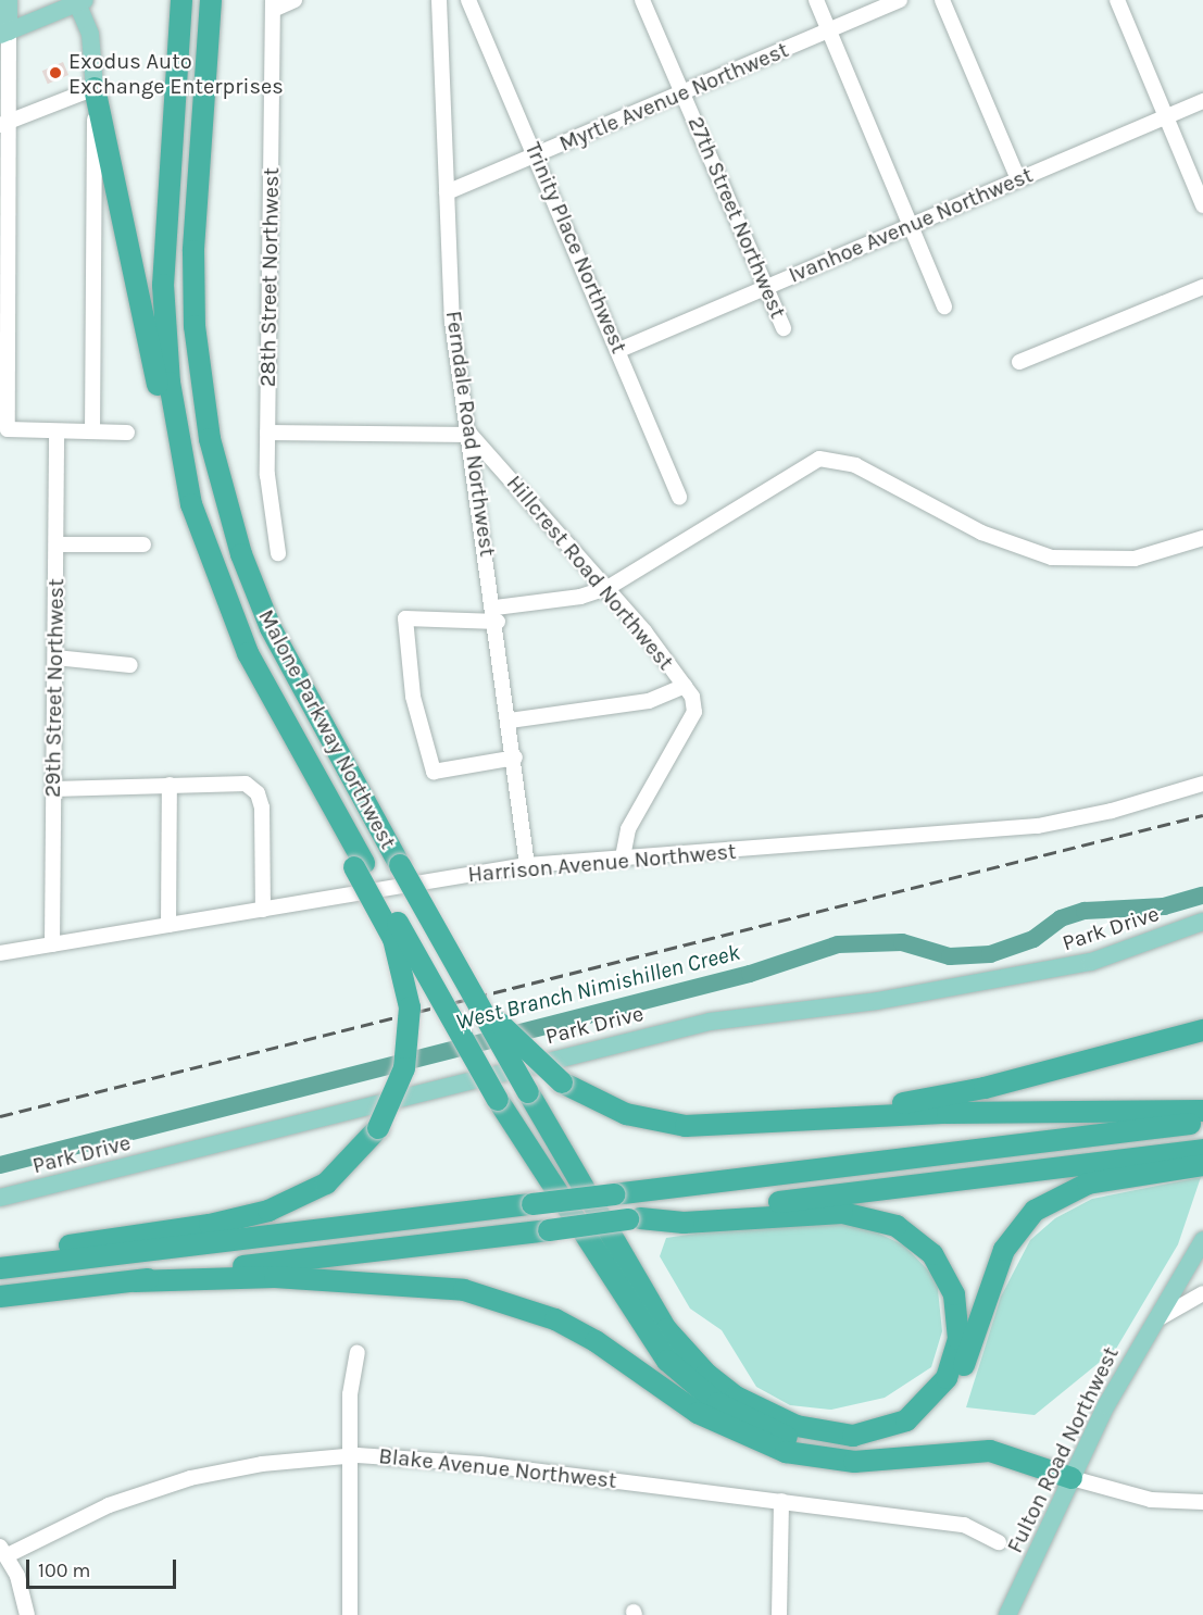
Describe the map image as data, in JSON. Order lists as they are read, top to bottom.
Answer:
{
  "streets": {
    "highway": ["Malone Parkway Northwest"],
    "main road": ["Park Drive", "Fulton Road Northwest"],
    "street": [
      "Myrtle Avenue Northwest",
      "27th Street Northwest",
      "Ivanhoe Avenue Northwest",
      "Trinity Place Northwest",
      "28th Street Northwest",
      "Ferndale Road Northwest",
      "Hillcrest Road Northwest",
      "29th Street Northwest",
      "Harrison Avenue Northwest",
      "Blake Avenue Northwest"
    ]
  },
  "crossings": [
    ["Myrtle Avenue Northwest", "27th Street Northwest"],
    ["Myrtle Avenue Northwest", "Trinity Place Northwest"],
    ["Myrtle Avenue Northwest", "Ferndale Road Northwest"],
    ["27th Street Northwest", "Ivanhoe Avenue Northwest"],
    ["Ivanhoe Avenue Northwest", "Trinity Place Northwest"],
    ["Ferndale Road Northwest", "Hillcrest Road Northwest"],
    ["Ferndale Road Northwest", "Harrison Avenue Northwest"],
    ["Hillcrest Road Northwest", "Harrison Avenue Northwest"],
    ["29th Street Northwest", "Harrison Avenue Northwest"]
  ],
  "water": ["West Branch Nimishillen Creek"],
  "places": ["Exodus Auto Exchange Enterprises"],
  "scale_bar": "100 m"
}
